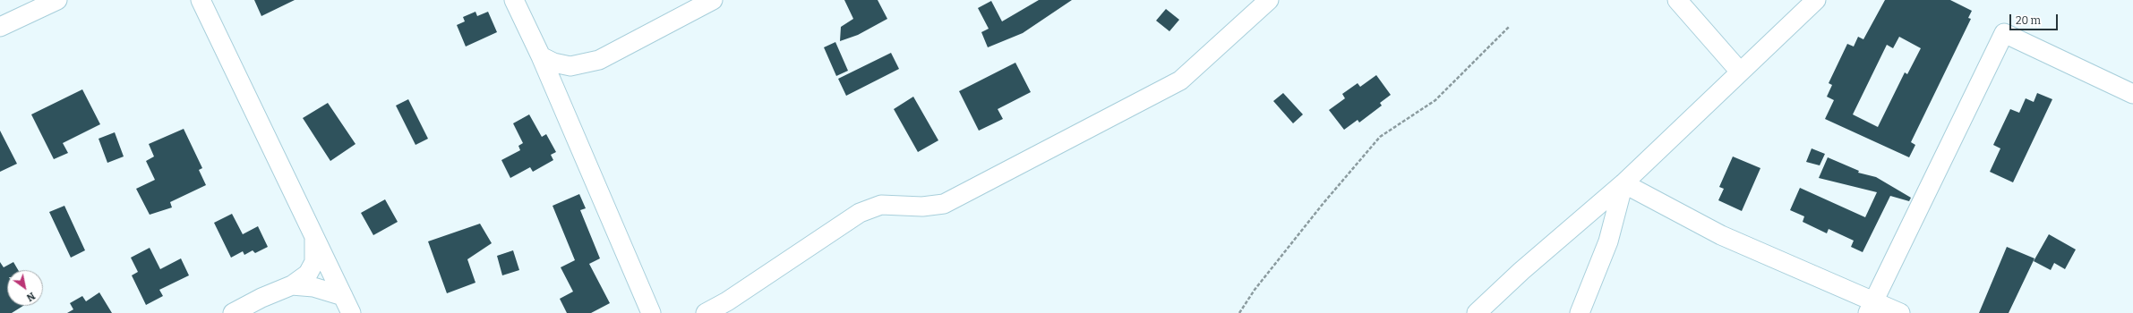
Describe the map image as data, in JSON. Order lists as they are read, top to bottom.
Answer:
{
  "scale_bar": "20 m",
  "north": "bottom right"
}
